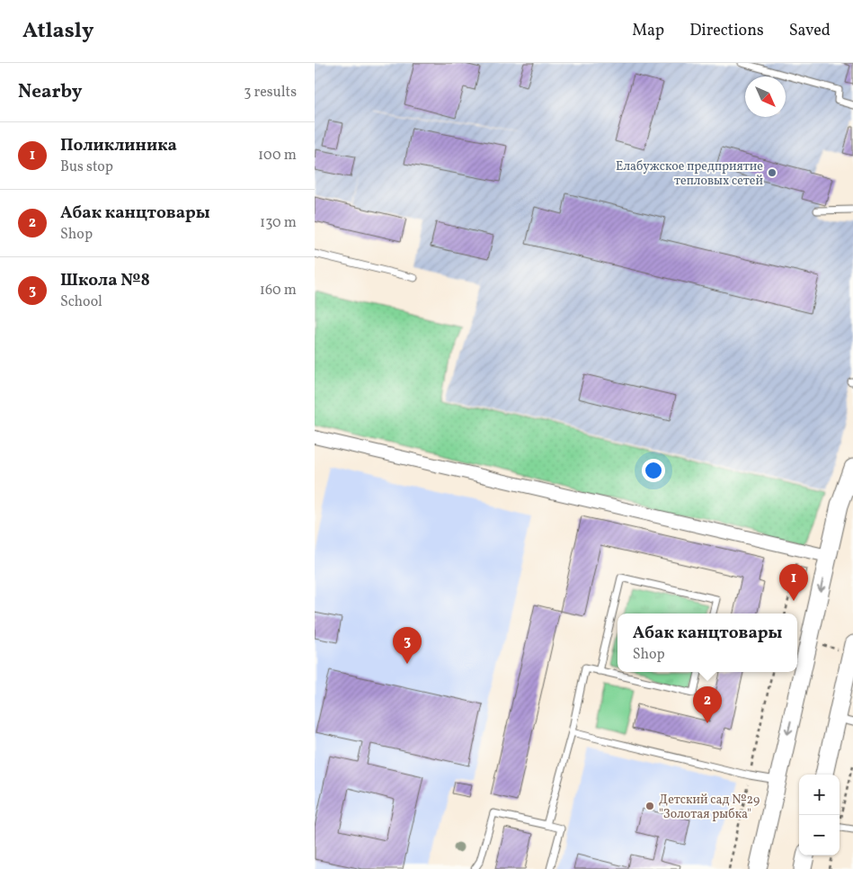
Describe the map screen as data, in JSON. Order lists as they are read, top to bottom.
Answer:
{
  "places": ["Елабужское предприятие тепловых сетей", "Детский сад №29 \"Золотая рыбка\""],
  "north": "bottom right",
  "page": {
    "header": "Atlasly",
    "nav": ["Map", "Directions", "Saved"],
    "heading": ["Nearby", "3 results"],
    "list": [
      {
        "mark": "1",
        "name": "Поликлиника",
        "note": "Bus stop",
        "value": "100 m"
      },
      {
        "mark": "2",
        "name": "Абак канцтовары",
        "note": "Shop",
        "value": "130 m"
      },
      {
        "mark": "3",
        "name": "Школа №8",
        "note": "School",
        "value": "160 m"
      }
    ],
    "pins": ["1", "3", "2"],
    "popup": ["Абак канцтовары", "Shop"],
    "map_buttons": ["+", "−"]
  }
}
